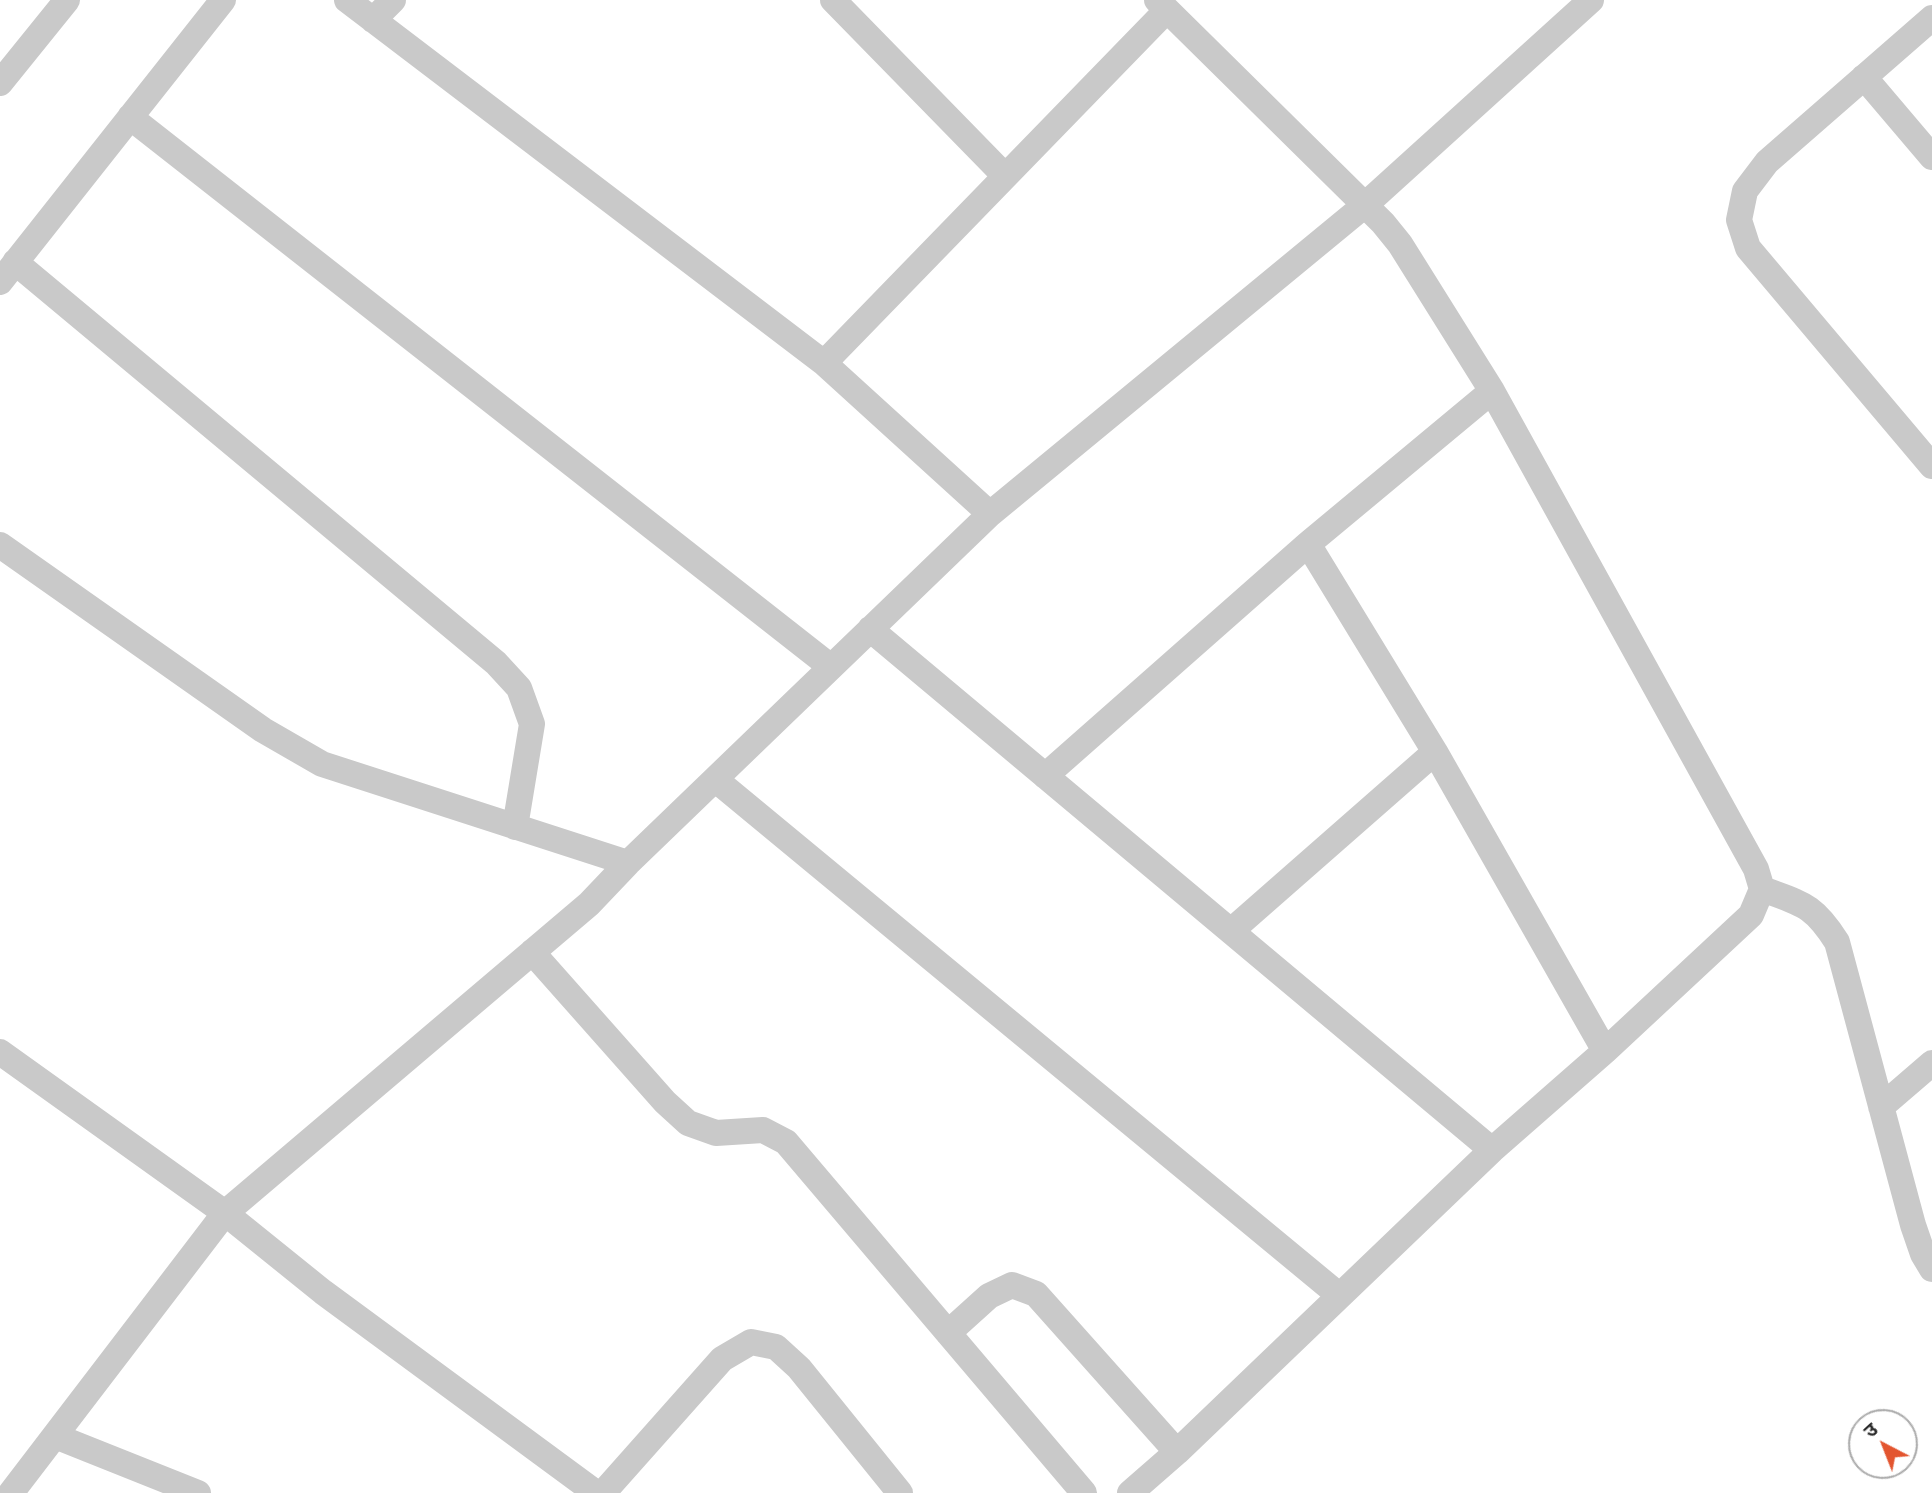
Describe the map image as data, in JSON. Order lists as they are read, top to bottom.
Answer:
{
  "north": "top left"
}
